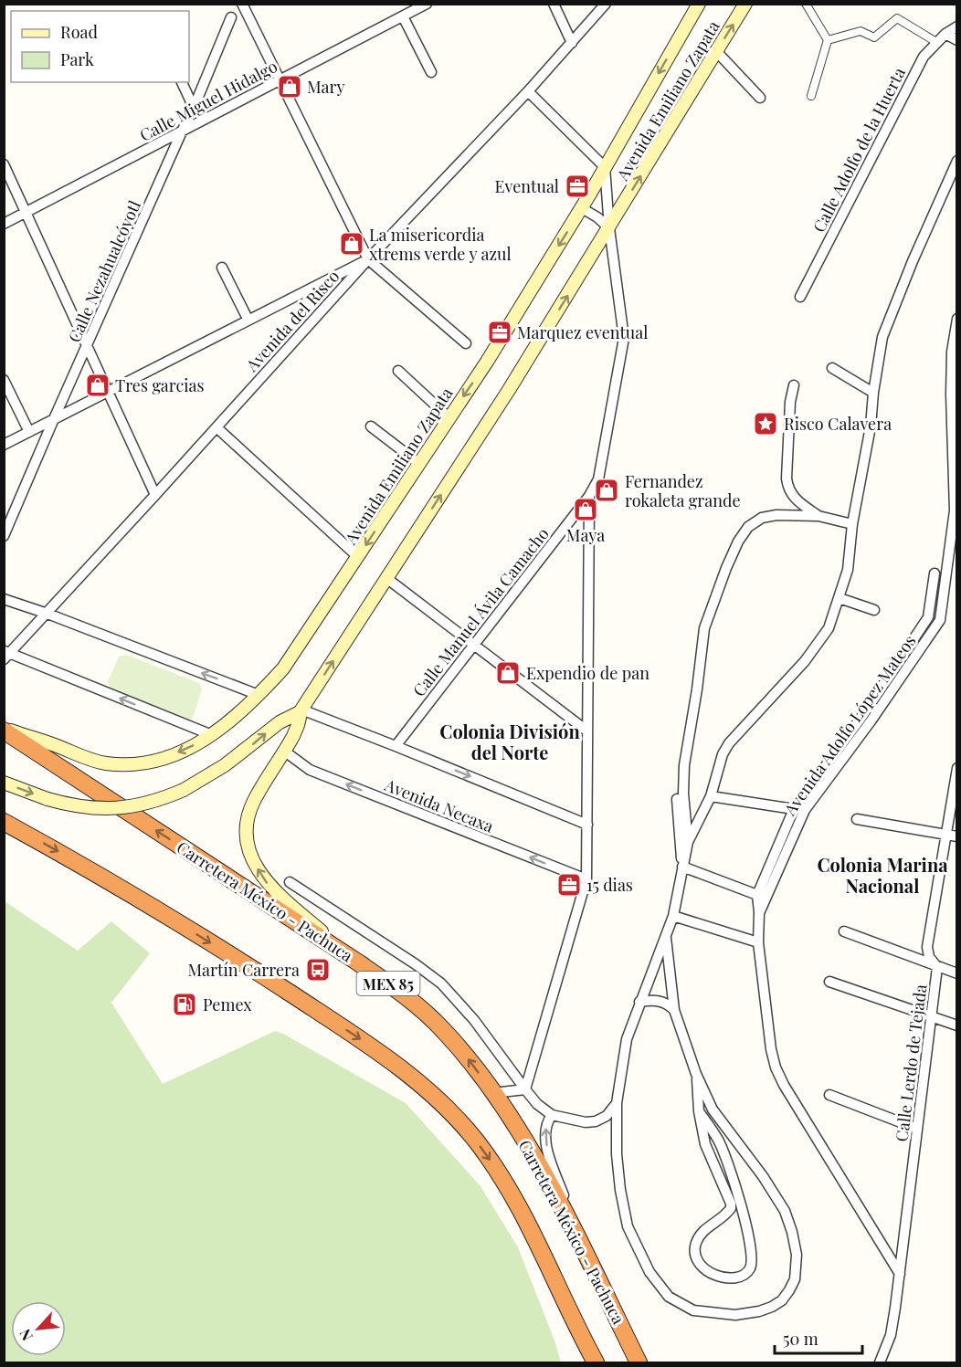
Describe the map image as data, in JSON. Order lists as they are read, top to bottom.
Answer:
{
  "streets": {
    "highway": ["Carretera México - Pachuca", "MEX 85"],
    "main road": ["Avenida Emiliano Zapata"],
    "street": [
      "Calle Miguel Hidalgo",
      "Calle Adolfo de la Huerta",
      "Calle Nezahualcóyotl",
      "Avenida del Risco",
      "Calle Manuel Ávila Camacho",
      "Avenida Adolfo López Mateos",
      "Avenida Necaxa",
      "Calle Lerdo de Tejada"
    ]
  },
  "crossings": [
    ["Calle Miguel Hidalgo", "Calle Nezahualcóyotl"],
    ["Avenida Emiliano Zapata", "Carretera México - Pachuca"],
    ["Avenida Adolfo López Mateos", "Calle Lerdo de Tejada"]
  ],
  "districts": ["Colonia División del Norte", "Colonia Marina Nacional"],
  "places": {
    "shop": [
      "Mary",
      "La misericordia xtrems verde y azul",
      "Tres garcias",
      "Fernandez rokaleta grande",
      "Maya",
      "Expendio de pan"
    ],
    "office": ["Eventual", "Marquez eventual", "15 dias"],
    "place": ["Risco Calavera"],
    "bus stop": ["Martín Carrera"],
    "fuel station": ["Pemex"]
  },
  "legend": ["Road", "Park"],
  "scale_bar": "50 m",
  "north": "bottom left"
}
